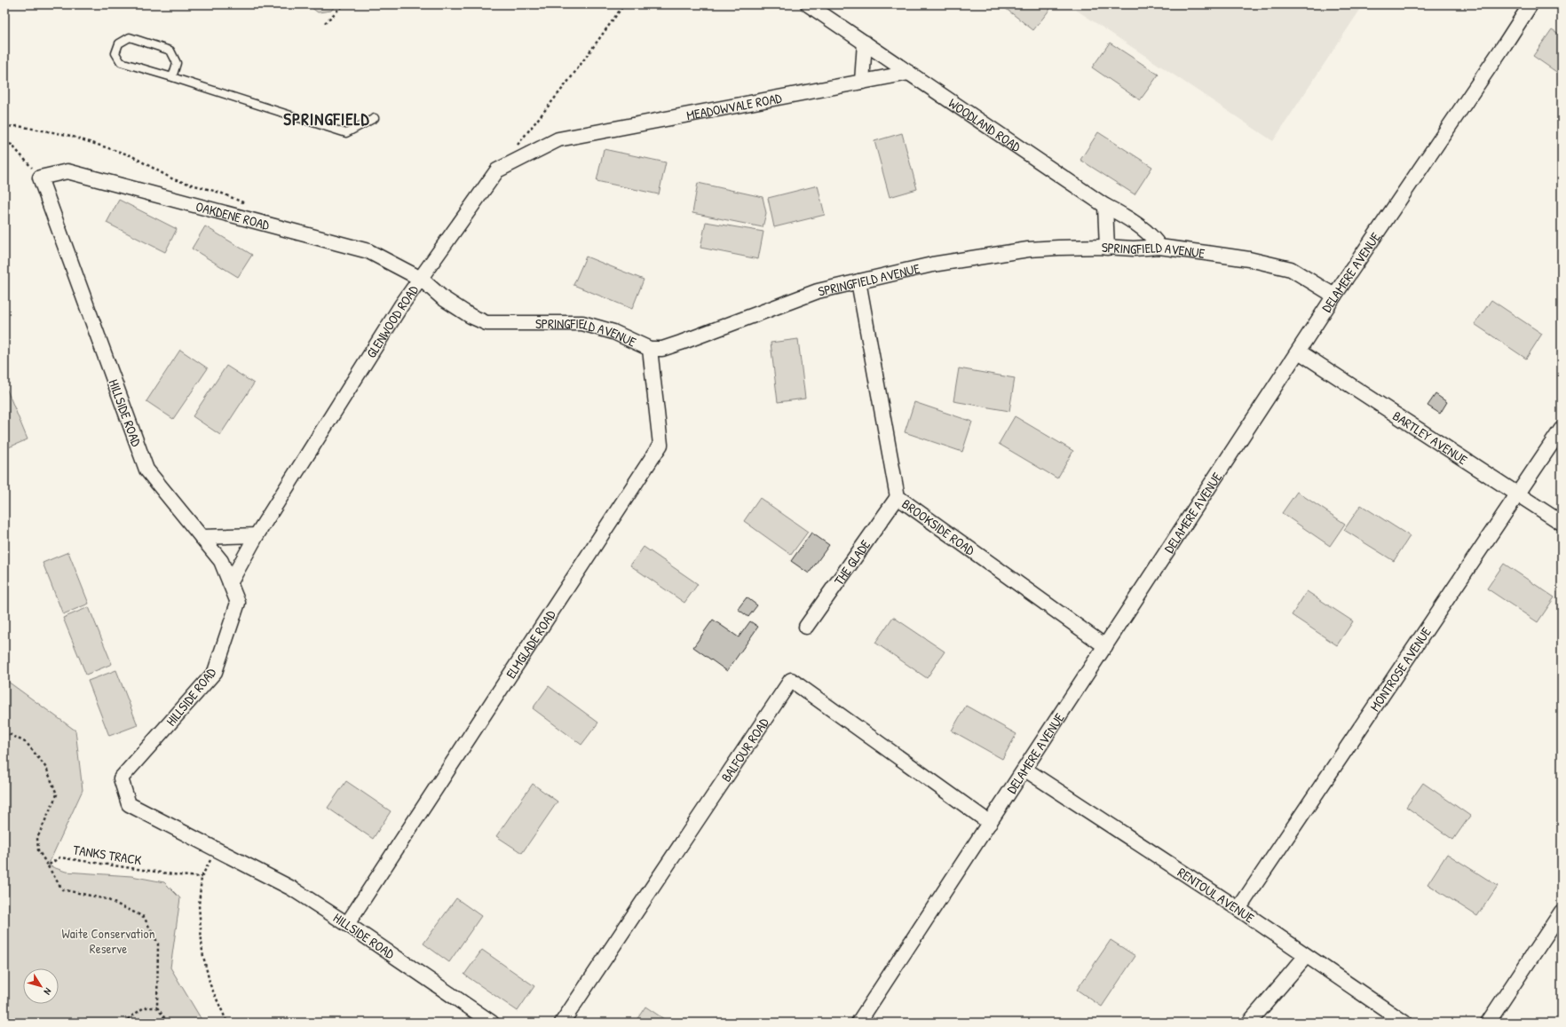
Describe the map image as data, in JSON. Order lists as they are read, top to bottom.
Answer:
{
  "streets": {
    "street": [
      "MEADOWVALE ROAD",
      "WOODLAND ROAD",
      "OAKDENE ROAD",
      "SPRINGFIELD AVENUE",
      "DELAMERE AVENUE",
      "GLENWOOD ROAD",
      "HILLSIDE ROAD",
      "BARTLEY AVENUE",
      "BROOKSIDE ROAD",
      "THE GLADE",
      "ELMGLADE ROAD",
      "MONTROSE AVENUE",
      "BALFOUR ROAD",
      "RENTOUL AVENUE"
    ],
    "path": ["TANKS TRACK"]
  },
  "crossings": [
    ["MEADOWVALE ROAD", "WOODLAND ROAD"],
    ["MEADOWVALE ROAD", "GLENWOOD ROAD"],
    ["WOODLAND ROAD", "SPRINGFIELD AVENUE"],
    ["OAKDENE ROAD", "SPRINGFIELD AVENUE"],
    ["OAKDENE ROAD", "GLENWOOD ROAD"],
    ["OAKDENE ROAD", "HILLSIDE ROAD"],
    ["SPRINGFIELD AVENUE", "DELAMERE AVENUE"],
    ["SPRINGFIELD AVENUE", "GLENWOOD ROAD"],
    ["SPRINGFIELD AVENUE", "BROOKSIDE ROAD"],
    ["SPRINGFIELD AVENUE", "ELMGLADE ROAD"],
    ["DELAMERE AVENUE", "BARTLEY AVENUE"],
    ["DELAMERE AVENUE", "BROOKSIDE ROAD"],
    ["DELAMERE AVENUE", "BALFOUR ROAD"],
    ["DELAMERE AVENUE", "RENTOUL AVENUE"],
    ["GLENWOOD ROAD", "HILLSIDE ROAD"],
    ["HILLSIDE ROAD", "ELMGLADE ROAD"],
    ["BARTLEY AVENUE", "MONTROSE AVENUE"],
    ["BROOKSIDE ROAD", "THE GLADE"],
    ["MONTROSE AVENUE", "RENTOUL AVENUE"]
  ],
  "districts": ["SPRINGFIELD"],
  "parks": ["Waite Conservation Reserve"],
  "north": "bottom right"
}
